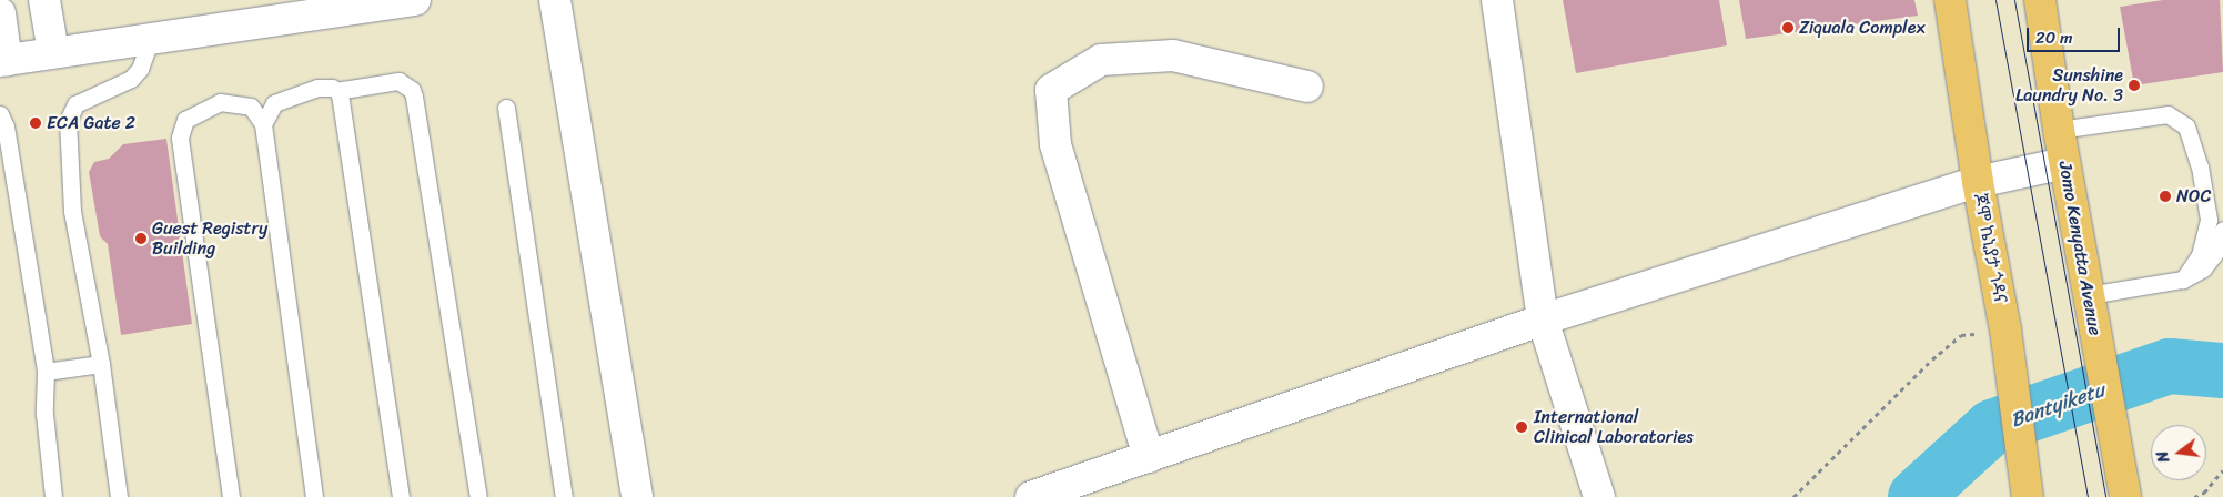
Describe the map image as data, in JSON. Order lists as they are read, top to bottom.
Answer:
{
  "streets": {
    "main road": ["ጆሞ ኬኒያታ ጎዳና", "Jomo Kenyatta Avenue"]
  },
  "water": ["Bantyiketu"],
  "places": [
    "Ziquala Complex",
    "Sunshine Laundry No. 3",
    "ECA Gate 2",
    "NOC",
    "Guest Registry Building",
    "International Clinical Laboratories"
  ],
  "scale_bar": "20 m",
  "north": "left"
}
